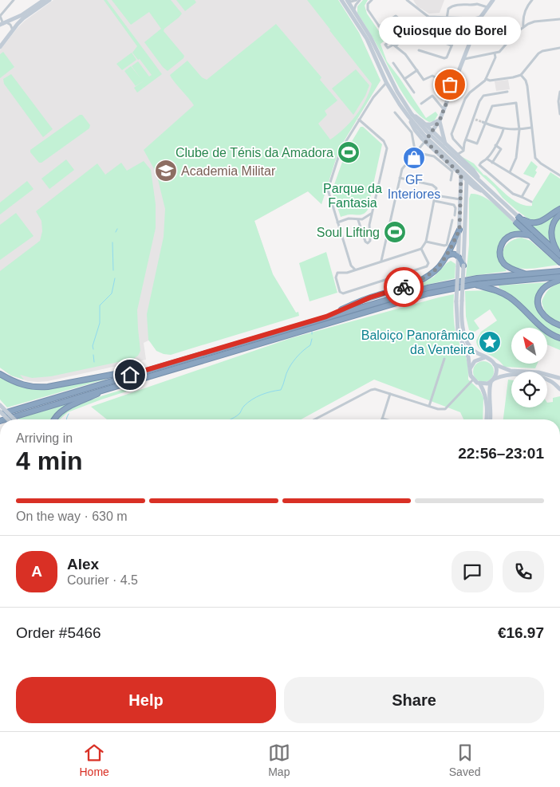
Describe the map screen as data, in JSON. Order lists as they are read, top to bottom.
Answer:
{
  "parks": ["Parque da Fantasia"],
  "places": {
    "other": ["Quiosque do Borel"],
    "sports": ["Clube de Ténis da Amadora", "Soul Lifting"],
    "shop": ["GF Interiores"],
    "school or university": ["Academia Militar"],
    "place": ["Baloiço Panorâmico da Venteira"]
  },
  "north": "top left",
  "page": {
    "bubble": "Quiosque do Borel",
    "heading": ["4 min", "Arriving in", "22:56–23:01"],
    "panel": [
      "Alex",
      "Courier · 4.5",
      "Order #5466",
      "€16.97"
    ],
    "bar": "On the way · 630 m",
    "round": "A",
    "buttons": ["Help", "Share"],
    "tabs": ["Home", "Map", "Saved"]
  }
}
